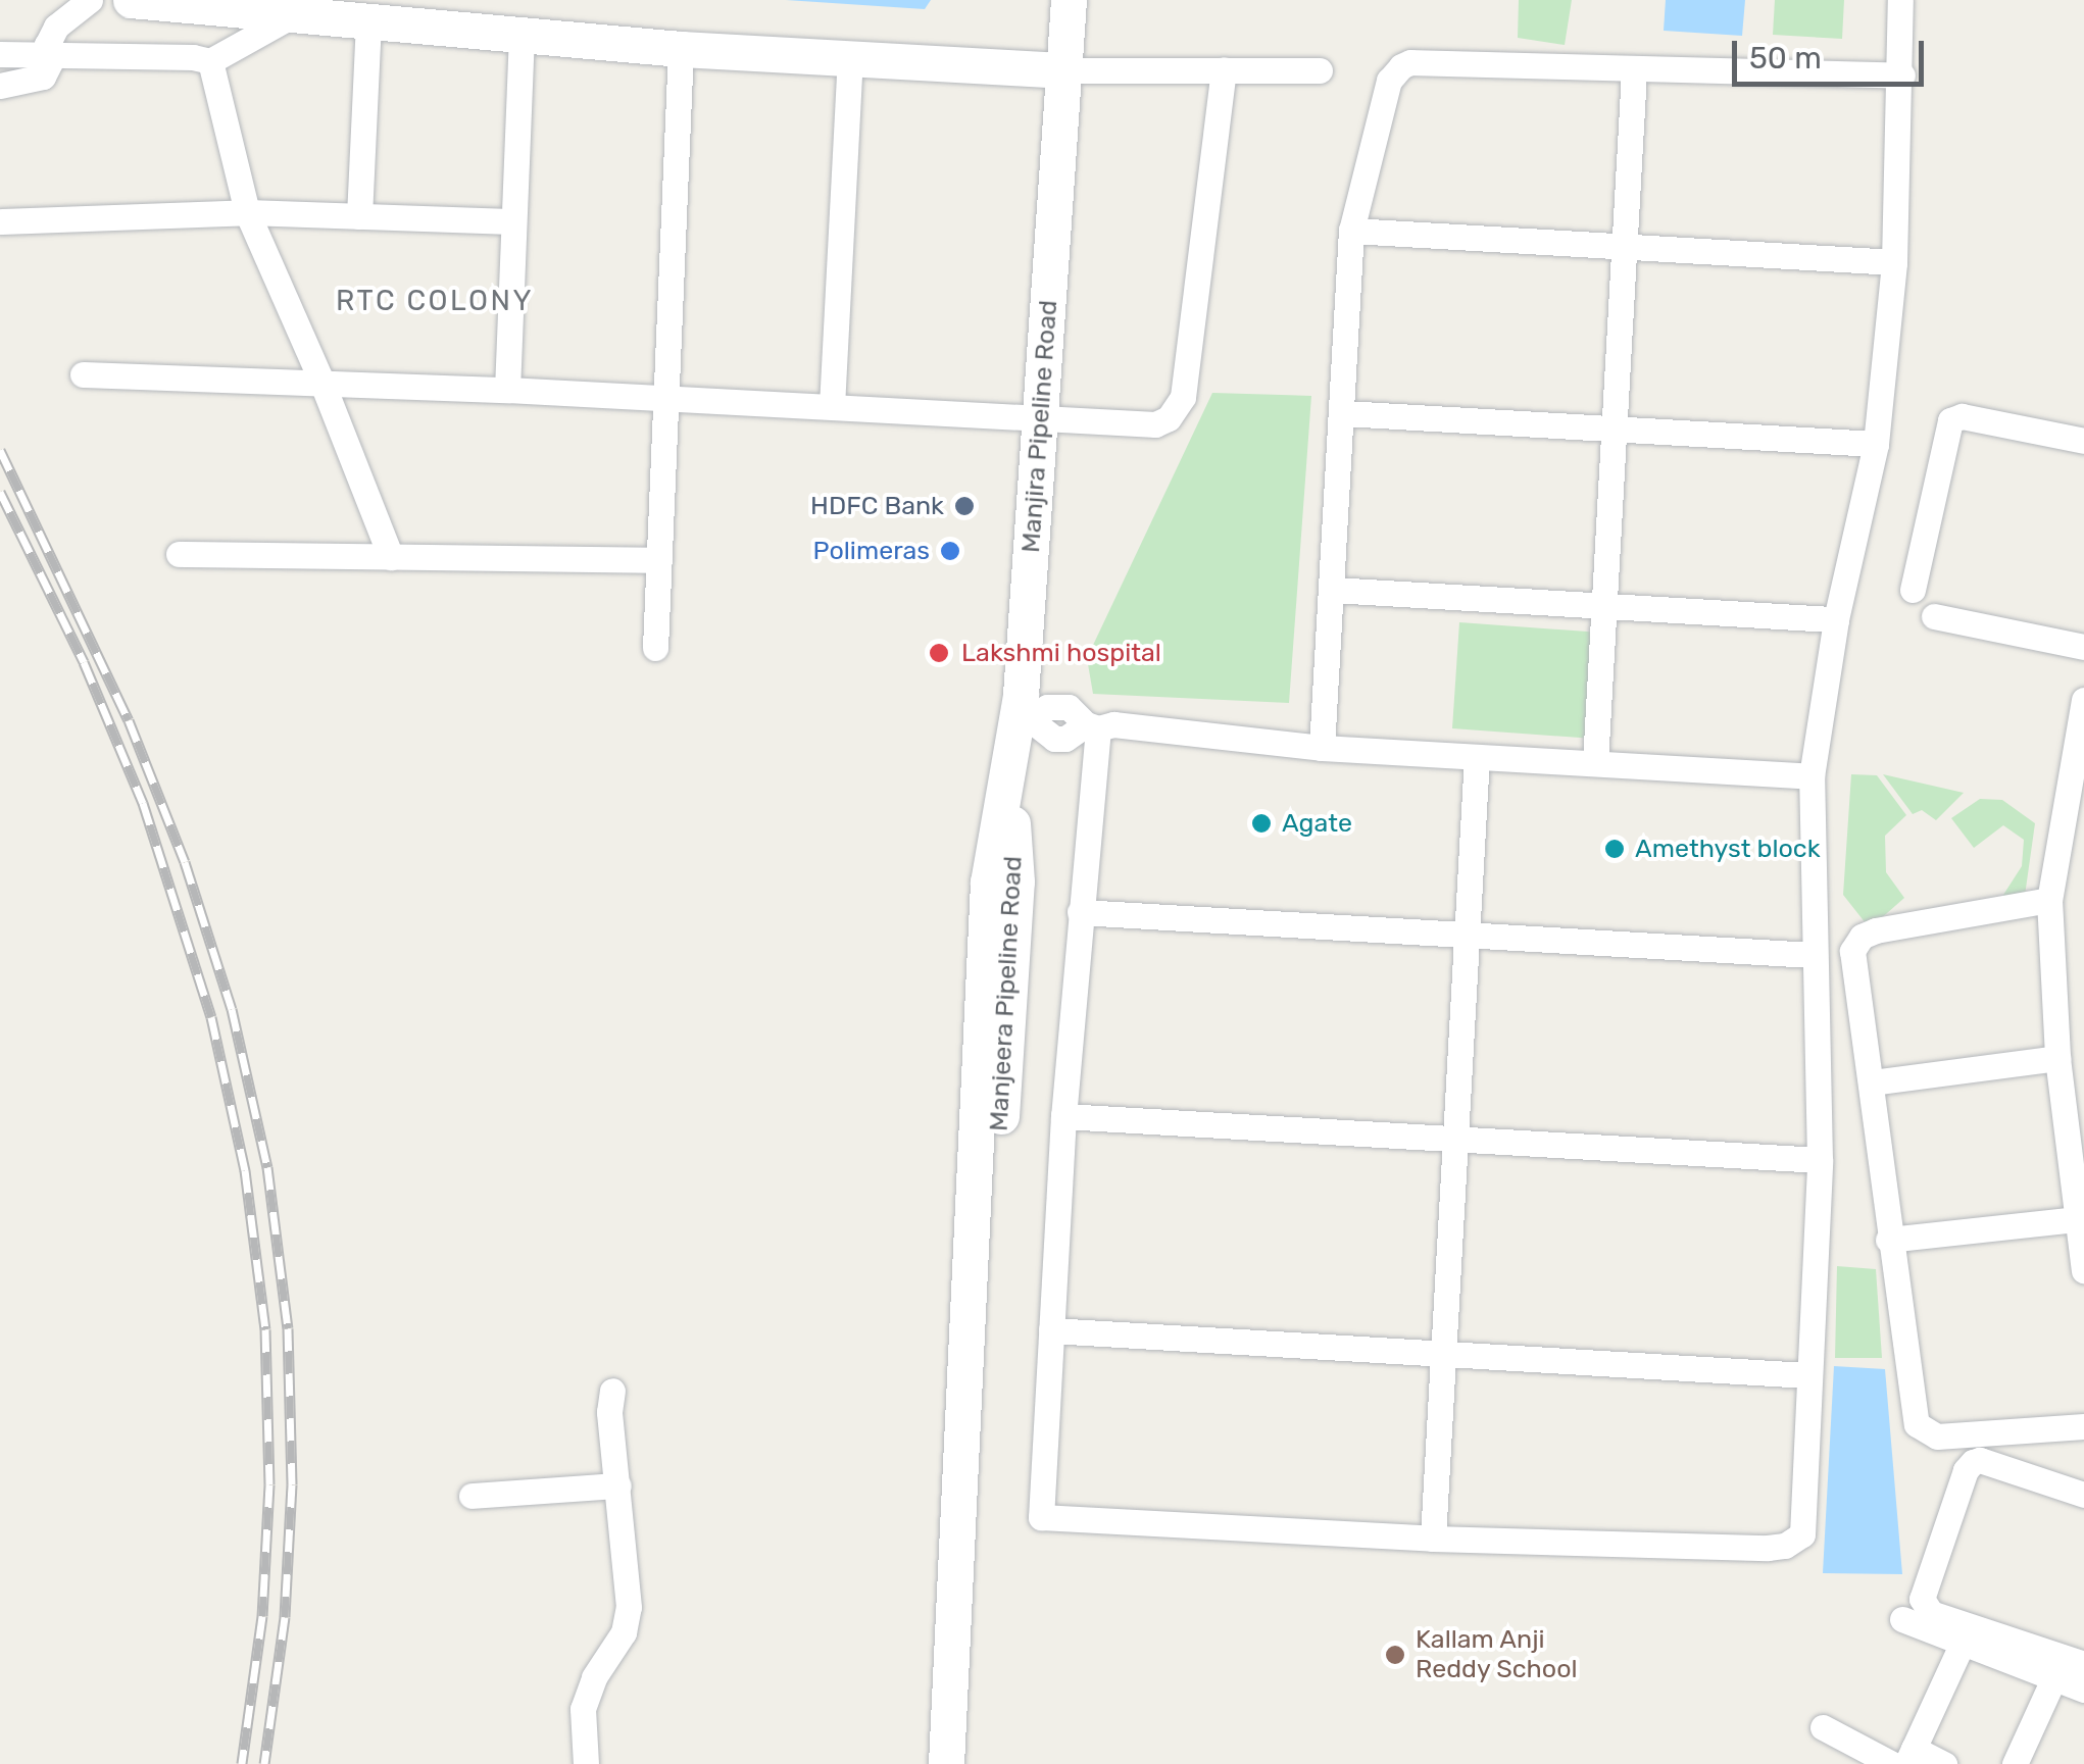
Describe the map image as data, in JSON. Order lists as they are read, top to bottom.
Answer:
{
  "streets": {
    "main road": ["Manjira Pipeline Road", "Manjeera Pipeline Road"]
  },
  "crossings": [
    ["Manjira Pipeline Road", "Manjeera Pipeline Road"]
  ],
  "districts": ["RTC COLONY"],
  "places": [
    "HDFC Bank",
    "Polimeras",
    "Lakshmi hospital",
    "Agate",
    "Amethyst block",
    "Kallam Anji Reddy School"
  ],
  "scale_bar": "50 m"
}
